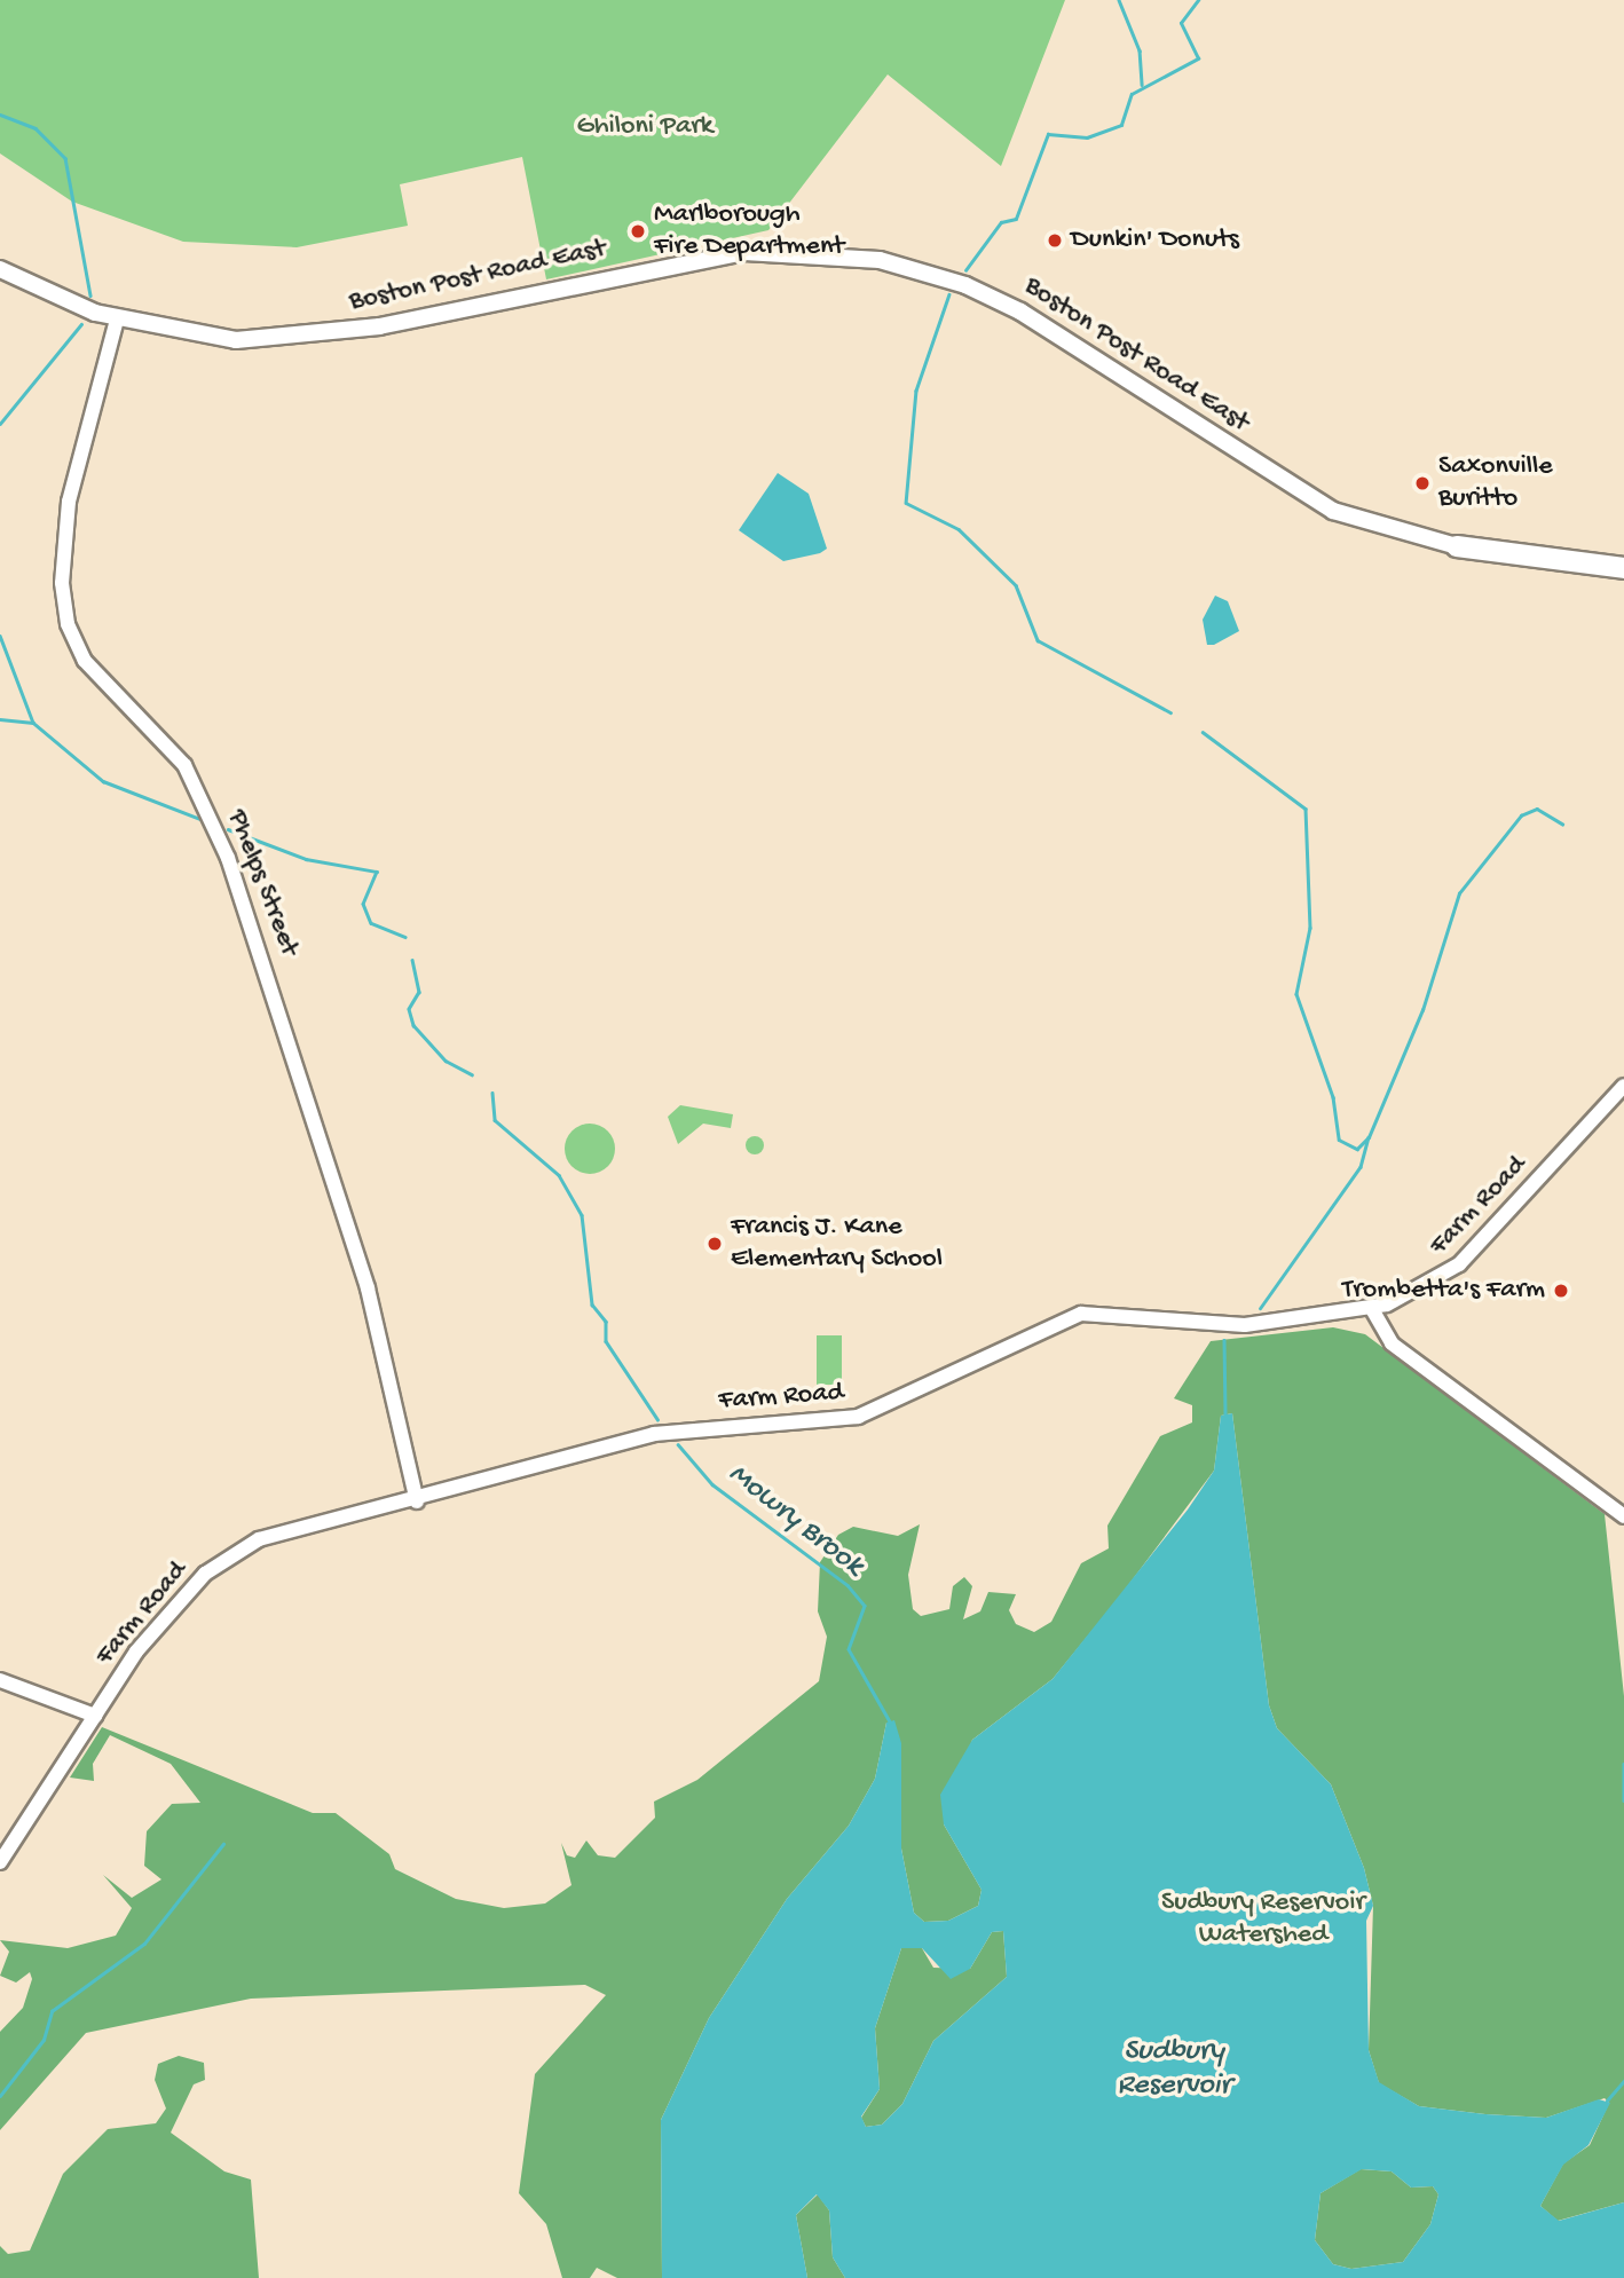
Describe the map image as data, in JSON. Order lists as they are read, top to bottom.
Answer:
{
  "streets": {
    "highway": ["Boston Post Road East"],
    "street": ["Phelps Street", "Farm Road"]
  },
  "crossings": [
    ["Boston Post Road East", "Phelps Street"],
    ["Phelps Street", "Farm Road"]
  ],
  "water": ["Mowry Brook", "Sudbury Reservoir"],
  "parks": ["Ghiloni Park", "Sudbury Reservoir Watershed"],
  "places": [
    "Marlborough Fire Department",
    "Dunkin' Donuts",
    "Saxonville Buritto",
    "Francis J. Kane Elementary School",
    "Trombetta's Farm"
  ]
}
